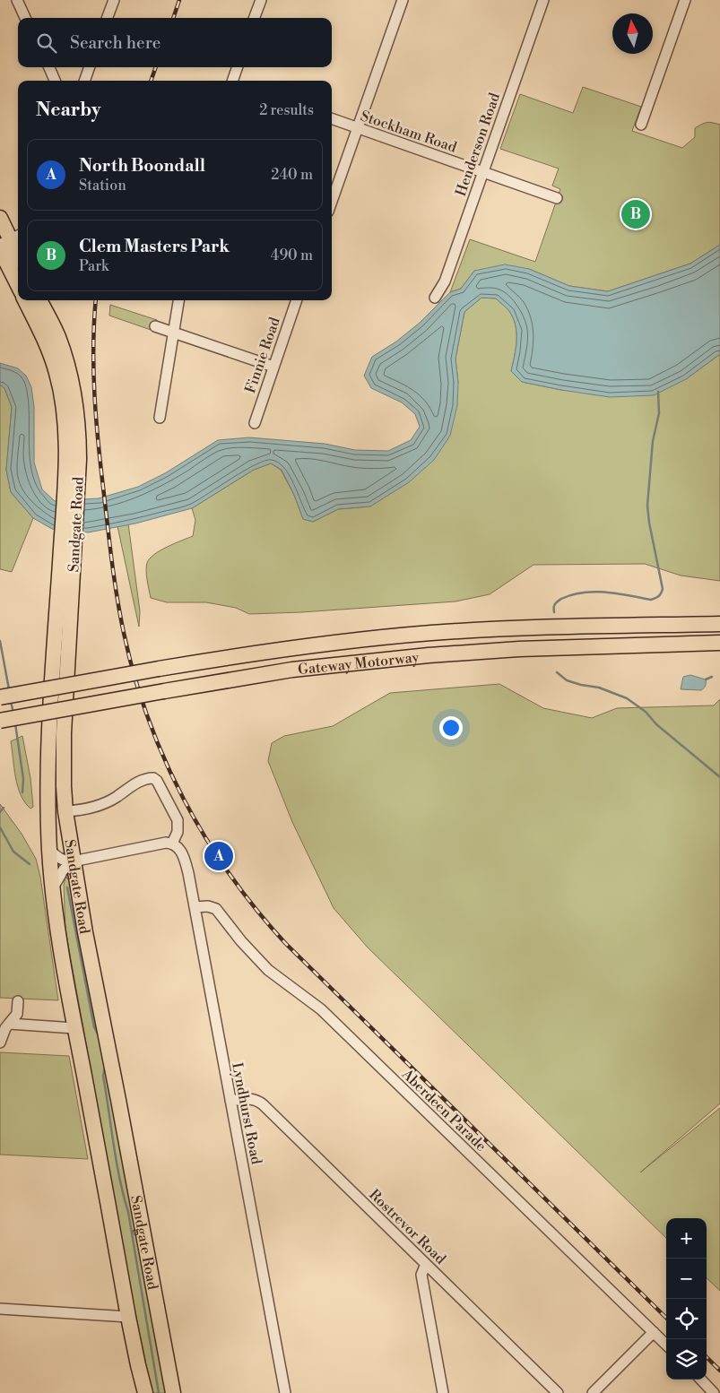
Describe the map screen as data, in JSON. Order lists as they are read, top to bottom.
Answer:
{
  "streets": {
    "highway": ["Sandgate Road", "Gateway Motorway"],
    "street": [
      "Stockham Road",
      "Henderson Road",
      "Finnie Road",
      "Aberdeen Parade",
      "Lyndhurst Road",
      "Rostrevor Road"
    ]
  },
  "crossings": [
    ["Stockham Road", "Henderson Road"],
    ["Aberdeen Parade", "Lyndhurst Road"],
    ["Lyndhurst Road", "Rostrevor Road"]
  ],
  "north": "top",
  "page": {
    "search": "Search here",
    "heading": ["Nearby", "2 results"],
    "list": [
      {
        "mark": "A",
        "name": "North Boondall",
        "note": "Station",
        "value": "240 m"
      },
      {
        "mark": "B",
        "name": "Clem Masters Park",
        "note": "Park",
        "value": "490 m"
      }
    ],
    "pins": ["B", "A"],
    "map_buttons": ["+", "−"]
  }
}
